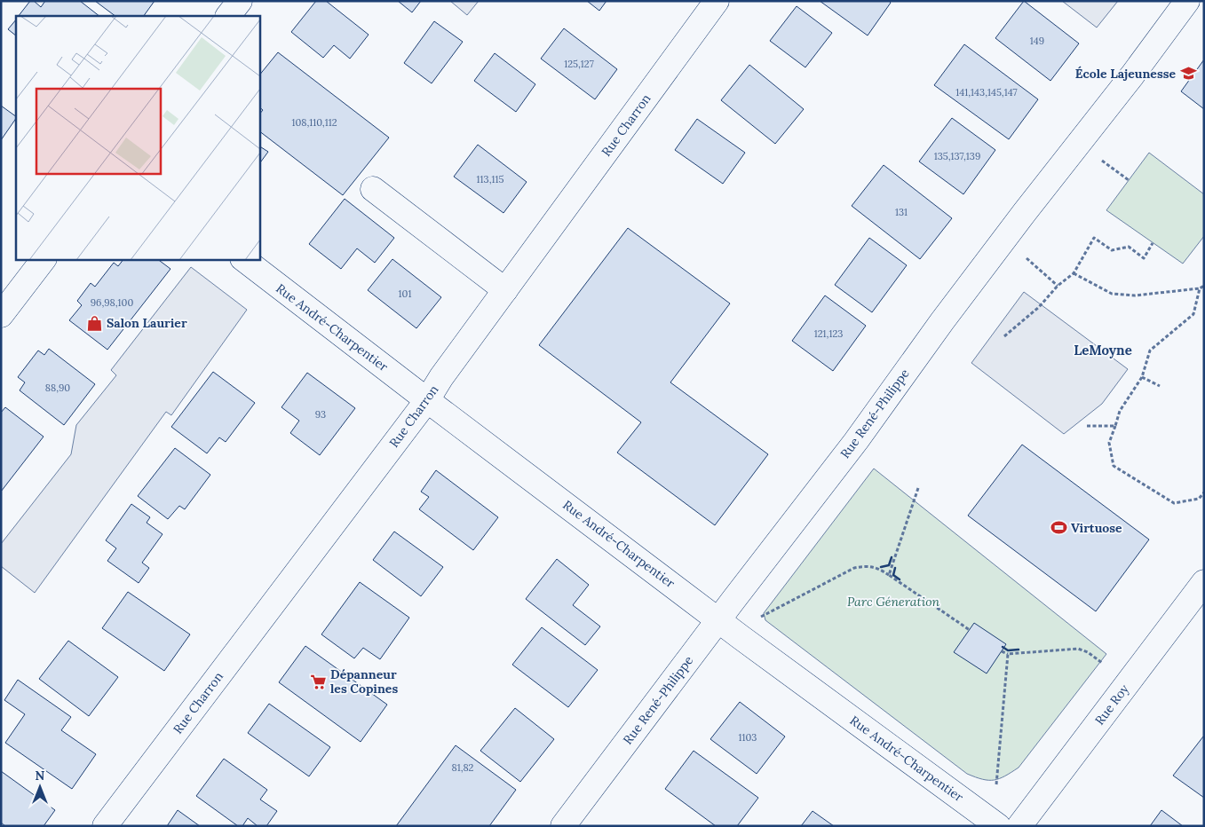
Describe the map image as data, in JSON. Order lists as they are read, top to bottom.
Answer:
{
  "streets": {
    "street": [
      "Rue Charron",
      "Rue André-Charpentier",
      "Rue René-Philippe",
      "Rue Roy"
    ]
  },
  "crossings": [
    ["Rue Charron", "Rue André-Charpentier"],
    ["Rue André-Charpentier", "Rue René-Philippe"]
  ],
  "districts": ["LeMoyne"],
  "parks": ["Parc Géneration"],
  "places": {
    "school or university": ["École Lajeunesse"],
    "shop": ["Salon Laurier"],
    "sports": ["Virtuose"],
    "supermarket": ["Dépanneur les Copines"]
  },
  "house_numbers": [
    "149",
    "125,127",
    "141,143,145,147",
    "108,110,112",
    "135,137,139",
    "113,115",
    "131",
    "101",
    "96,98,100",
    "121,123",
    "88,90",
    "93",
    "1103",
    "81,82"
  ],
  "north": "top"
}
